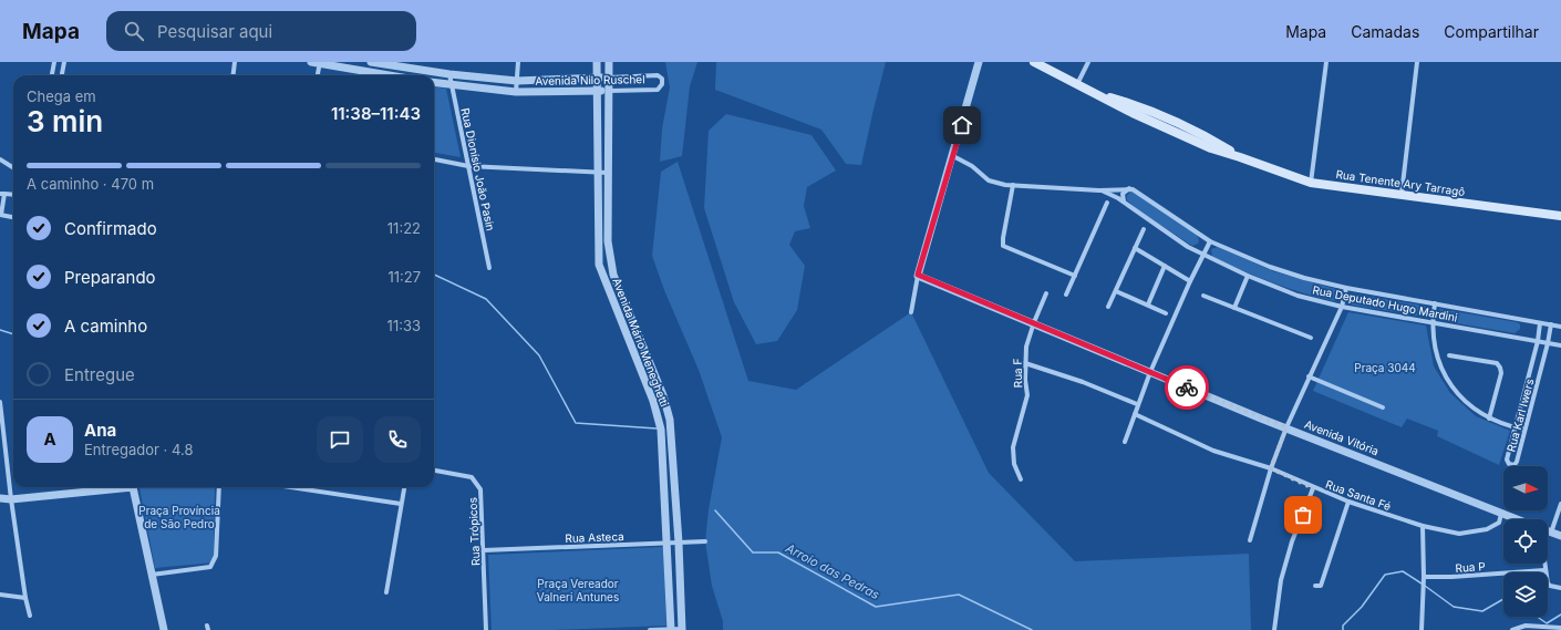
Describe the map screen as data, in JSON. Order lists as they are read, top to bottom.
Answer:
{
  "streets": {
    "main road": ["Rua Tenente Ary Tarragô"],
    "street": [
      "Avenida Nilo Ruschel",
      "Rua Dionísio João Pasin",
      "Rua Deputado Hugo Mardini",
      "Avenida Mário Meneghetti",
      "Rua F",
      "Rua Karl Iwers",
      "Avenida Vitória",
      "Rua Santa Fé",
      "Rua Trópicos",
      "Rua Asteca",
      "Rua P"
    ]
  },
  "crossings": [
    ["Avenida Nilo Ruschel", "Rua Dionísio João Pasin"],
    ["Avenida Nilo Ruschel", "Avenida Mário Meneghetti"],
    ["Rua Deputado Hugo Mardini", "Rua Karl Iwers"],
    ["Avenida Mário Meneghetti", "Rua Asteca"],
    ["Rua F", "Avenida Vitória"],
    ["Avenida Vitória", "Rua Santa Fé"],
    ["Rua Trópicos", "Rua Asteca"]
  ],
  "water": ["Arroio das Pedras"],
  "parks": ["Praça 3044", "Praça Província de São Pedro", "Praça Vereador Valneri Antunes"],
  "north": "right",
  "page": {
    "header": "Mapa",
    "search": "Pesquisar aqui",
    "nav": ["Mapa", "Camadas", "Compartilhar"],
    "heading": ["3 min", "Chega em", "11:38–11:43"],
    "panel": ["Ana", "Entregador · 4.8"],
    "bar": "A caminho · 470 m",
    "list": [
      ["Confirmado", "11:22"],
      ["Preparando", "11:27"],
      ["A caminho", "11:33"],
      "Entregue"
    ],
    "round": "A"
  }
}
